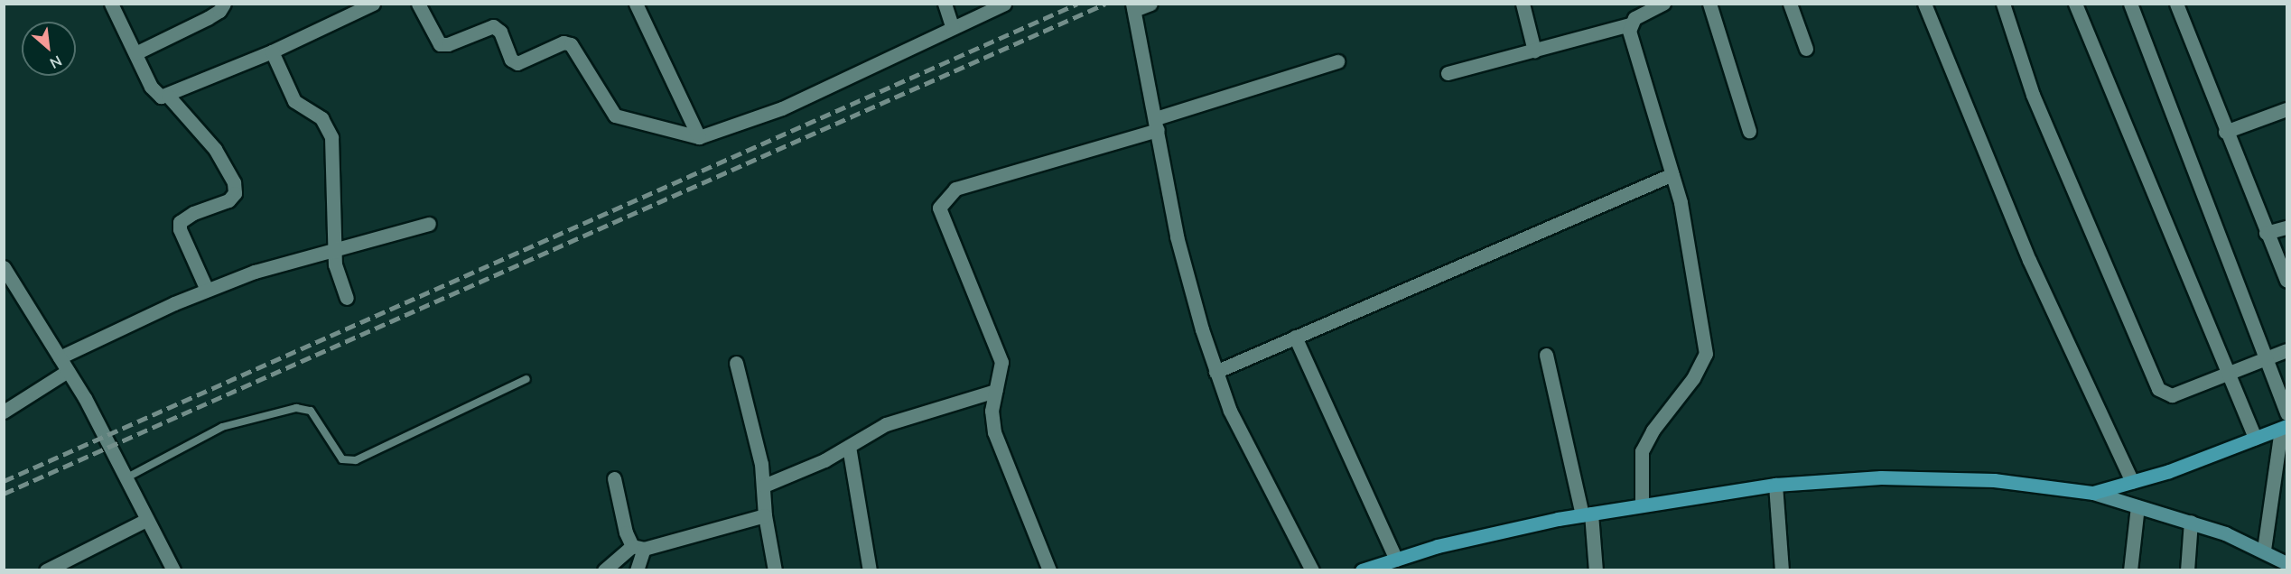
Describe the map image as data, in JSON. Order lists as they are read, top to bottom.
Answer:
{
  "north": "bottom right"
}
